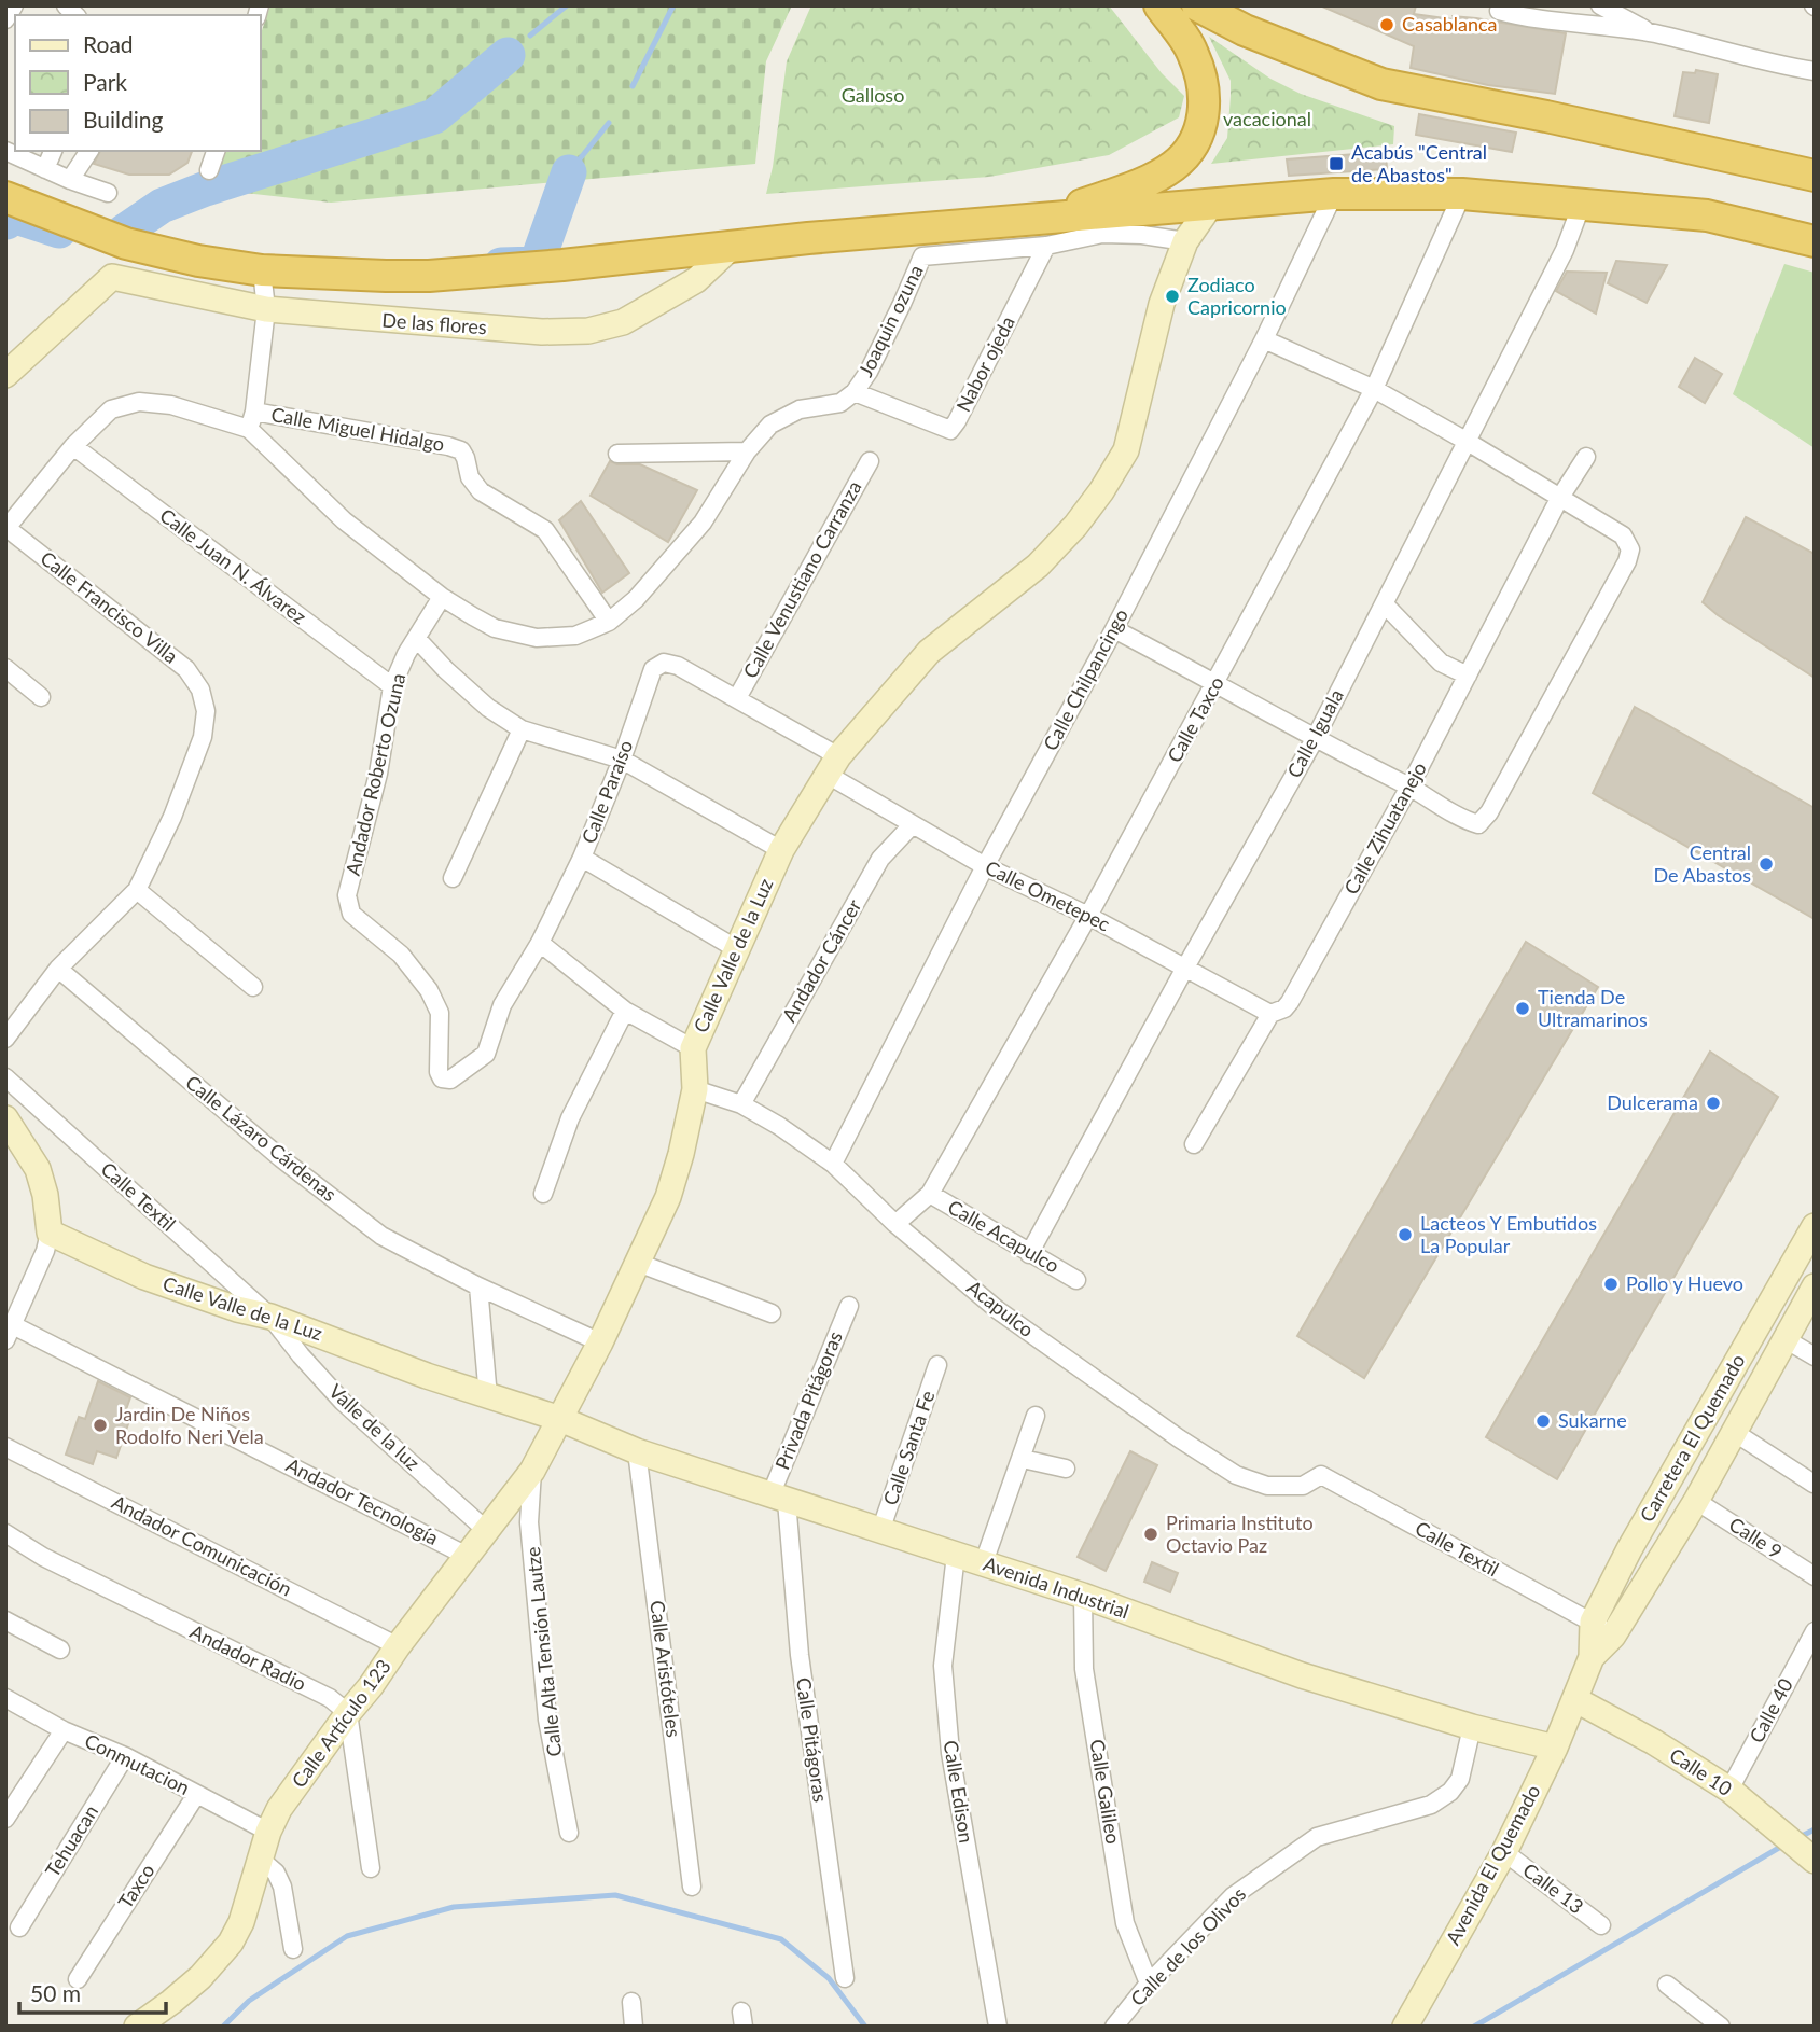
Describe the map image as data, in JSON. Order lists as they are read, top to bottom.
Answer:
{
  "streets": {
    "street": [
      "Joaquin ozuna",
      "De las flores",
      "Nabor ojeda",
      "Calle Miguel Hidalgo",
      "Calle Juan N. Álvarez",
      "Calle Venustiano Carranza",
      "Calle Francisco Villa",
      "Calle Chilpancingo",
      "Calle Taxco",
      "Calle Iguala",
      "Andador Roberto Ozuna",
      "Calle Paraíso",
      "Calle Zihuatanejo",
      "Calle Ometepec",
      "Calle Valle de la Luz",
      "Andador Cáncer",
      "Calle Lázaro Cárdenas",
      "Calle Textil",
      "Calle Acapulco",
      "Acapulco",
      "Privada Pitágoras",
      "Valle de la luz",
      "Carretera El Quemado",
      "Calle Santa Fe",
      "Andador Tecnología",
      "Calle 9",
      "Andador Comunicación",
      "Avenida Industrial",
      "Calle Alta Tensión Lautze",
      "Andador Radio",
      "Calle Aristóteles",
      "Calle 40",
      "Calle Artículo 123",
      "Calle Pitágoras",
      "Conmutacion",
      "Calle 10",
      "Calle Edison",
      "Calle Galileo",
      "Tehuacan",
      "Avenida El Quemado",
      "Taxco",
      "Calle 13",
      "Calle de los Olivos"
    ]
  },
  "crossings": [
    ["Joaquin ozuna", "Nabor ojeda"],
    ["Joaquin ozuna", "Calle Miguel Hidalgo"],
    ["Joaquin ozuna", "Andador Roberto Ozuna"],
    ["Calle Juan N. Álvarez", "Andador Roberto Ozuna"],
    ["Calle Venustiano Carranza", "Calle Paraíso"],
    ["Calle Francisco Villa", "Calle Lázaro Cárdenas"],
    ["Calle Chilpancingo", "Calle Ometepec"],
    ["Calle Chilpancingo", "Acapulco"],
    ["Calle Taxco", "Calle Ometepec"],
    ["Calle Taxco", "Calle Acapulco"],
    ["Calle Taxco", "Acapulco"],
    ["Calle Iguala", "Calle Ometepec"],
    ["Calle Iguala", "Calle Acapulco"],
    ["Andador Roberto Ozuna", "Calle Paraíso"],
    ["Calle Paraíso", "Calle Ometepec"],
    ["Calle Paraíso", "Calle Valle de la Luz"],
    ["Calle Zihuatanejo", "Calle Ometepec"],
    ["Calle Ometepec", "Calle Valle de la Luz"],
    ["Calle Ometepec", "Andador Cáncer"],
    ["Calle Valle de la Luz", "Calle Lázaro Cárdenas"],
    ["Calle Valle de la Luz", "Calle Textil"],
    ["Calle Valle de la Luz", "Acapulco"],
    ["Calle Valle de la Luz", "Valle de la luz"],
    ["Calle Valle de la Luz", "Avenida Industrial"],
    ["Calle Valle de la Luz", "Calle Artículo 123"],
    ["Andador Cáncer", "Acapulco"],
    ["Calle Textil", "Acapulco"],
    ["Calle Textil", "Valle de la luz"],
    ["Calle Textil", "Carretera El Quemado"],
    ["Privada Pitágoras", "Avenida Industrial"],
    ["Privada Pitágoras", "Calle Pitágoras"],
    ["Valle de la luz", "Calle Artículo 123"],
    ["Carretera El Quemado", "Calle 9"],
    ["Carretera El Quemado", "Calle 10"],
    ["Carretera El Quemado", "Avenida El Quemado"],
    ["Calle Santa Fe", "Avenida Industrial"],
    ["Andador Tecnología", "Calle Artículo 123"],
    ["Andador Comunicación", "Calle Artículo 123"],
    ["Avenida Industrial", "Calle Aristóteles"],
    ["Avenida Industrial", "Calle Artículo 123"],
    ["Avenida Industrial", "Calle Pitágoras"],
    ["Avenida Industrial", "Calle Edison"],
    ["Avenida Industrial", "Calle Galileo"],
    ["Avenida Industrial", "Avenida El Quemado"],
    ["Avenida Industrial", "Calle de los Olivos"],
    ["Calle Alta Tensión Lautze", "Calle Artículo 123"],
    ["Andador Radio", "Calle Artículo 123"],
    ["Calle 40", "Calle 10"],
    ["Calle Artículo 123", "Conmutacion"],
    ["Conmutacion", "Tehuacan"],
    ["Conmutacion", "Taxco"],
    ["Calle 10", "Avenida El Quemado"],
    ["Calle Galileo", "Calle de los Olivos"],
    ["Avenida El Quemado", "Calle 13"]
  ],
  "parks": ["Galloso", "vacacional"],
  "places": {
    "other": [
      "Casablanca",
      "Zodiaco Capricornio",
      "Central De Abastos",
      "Tienda De Ultramarinos",
      "Dulcerama",
      "Lacteos Y Embutidos La Popular",
      "Pollo y Huevo",
      "Sukarne",
      "Jardin De Niños Rodolfo Neri Vela",
      "Primaria Instituto Octavio Paz"
    ],
    "transit": ["Acabús \"Central de Abastos\""]
  },
  "legend": ["Road", "Park", "Building"],
  "scale_bar": "50 m"
}
